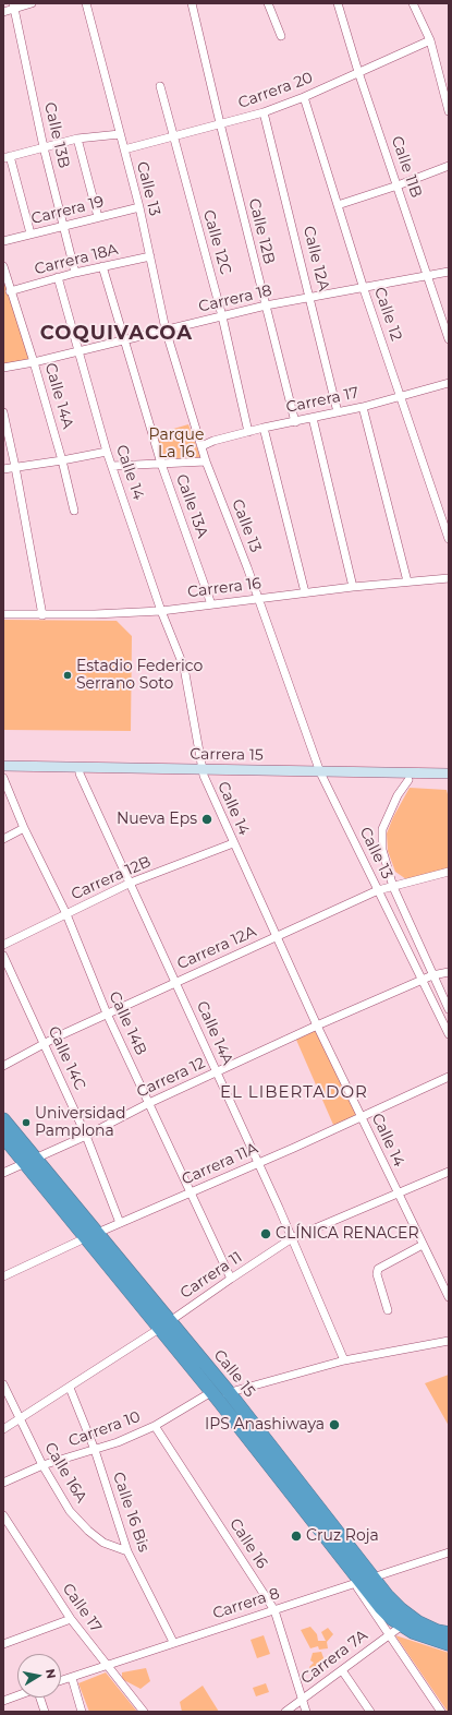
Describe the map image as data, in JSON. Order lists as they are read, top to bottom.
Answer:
{
  "streets": {
    "highway": ["Calle 15"],
    "main road": ["Carrera 15"],
    "street": [
      "Carrera 20",
      "Calle 13B",
      "Calle 11B",
      "Calle 13",
      "Carrera 19",
      "Calle 12B",
      "Calle 12C",
      "Calle 12A",
      "Carrera 18A",
      "Carrera 18",
      "Calle 12",
      "Calle 14A",
      "Carrera 17",
      "Calle 14",
      "Calle 13A",
      "Carrera 16",
      "Carrera 12B",
      "Carrera 12A",
      "Calle 14B",
      "Calle 14C",
      "Carrera 12",
      "Carrera 11A",
      "Carrera 11",
      "Carrera 10",
      "Calle 16A",
      "Calle 16 Bis",
      "Calle 16",
      "Carrera 8",
      "Calle 17",
      "Carrera 7A"
    ]
  },
  "crossings": [
    ["Carrera 20", "Calle 11B"],
    ["Carrera 20", "Calle 13"],
    ["Carrera 20", "Calle 12B"],
    ["Carrera 20", "Calle 12C"],
    ["Carrera 20", "Calle 12A"],
    ["Carrera 20", "Calle 12"],
    ["Calle 13B", "Carrera 19"],
    ["Calle 13B", "Carrera 18A"],
    ["Calle 11B", "Carrera 18"],
    ["Calle 13", "Carrera 19"],
    ["Calle 13", "Carrera 18A"],
    ["Calle 13", "Carrera 18"],
    ["Calle 13", "Carrera 17"],
    ["Calle 13", "Carrera 16"],
    ["Calle 13", "Carrera 15"],
    ["Calle 13", "Carrera 12A"],
    ["Calle 13", "Carrera 12"],
    ["Calle 12B", "Carrera 18"],
    ["Calle 12B", "Carrera 17"],
    ["Calle 12C", "Carrera 18"],
    ["Calle 12C", "Carrera 17"],
    ["Calle 12A", "Carrera 18"],
    ["Calle 12A", "Carrera 17"],
    ["Carrera 18A", "Calle 14A"],
    ["Carrera 18A", "Calle 14"],
    ["Carrera 18A", "Calle 13A"],
    ["Carrera 18", "Calle 12"],
    ["Carrera 18", "Calle 14A"],
    ["Carrera 18", "Calle 14"],
    ["Carrera 18", "Calle 13A"],
    ["Calle 12", "Carrera 17"],
    ["Calle 14A", "Carrera 15"],
    ["Calle 14A", "Carrera 12B"],
    ["Calle 14A", "Carrera 12A"],
    ["Calle 14A", "Carrera 12"],
    ["Calle 14A", "Carrera 11A"],
    ["Calle 14A", "Carrera 11"],
    ["Calle 14", "Carrera 16"],
    ["Calle 14", "Carrera 15"],
    ["Calle 14", "Carrera 12B"],
    ["Calle 14", "Carrera 12A"],
    ["Calle 14", "Carrera 12"],
    ["Calle 14", "Carrera 11A"],
    ["Calle 14", "Carrera 11"],
    ["Calle 13A", "Carrera 16"],
    ["Carrera 12B", "Calle 14B"],
    ["Carrera 12A", "Calle 14B"],
    ["Carrera 12A", "Calle 14C"],
    ["Calle 14B", "Carrera 12"],
    ["Calle 14B", "Carrera 11A"],
    ["Calle 14B", "Carrera 11"],
    ["Calle 14C", "Carrera 12"],
    ["Calle 14C", "Carrera 11A"],
    ["Carrera 12", "Calle 15"],
    ["Carrera 11A", "Calle 15"],
    ["Carrera 11", "Calle 15"],
    ["Carrera 11", "Calle 16A"],
    ["Carrera 11", "Calle 16 Bis"],
    ["Calle 15", "Carrera 10"],
    ["Calle 15", "Carrera 8"],
    ["Calle 15", "Carrera 7A"],
    ["Carrera 10", "Calle 16A"],
    ["Carrera 10", "Calle 16 Bis"],
    ["Carrera 10", "Calle 16"],
    ["Calle 16A", "Calle 16 Bis"],
    ["Calle 16 Bis", "Carrera 8"],
    ["Calle 16", "Carrera 8"],
    ["Calle 16", "Carrera 7A"],
    ["Carrera 8", "Calle 17"]
  ],
  "districts": ["COQUIVACOA", "EL LIBERTADOR"],
  "parks": ["Parque La 16"],
  "places": [
    "Estadio Federico Serrano Soto",
    "Nueva Eps",
    "Universidad Pamplona",
    "CLÍNICA RENACER",
    "IPS Anashiwaya",
    "Cruz Roja"
  ],
  "north": "right"
}
